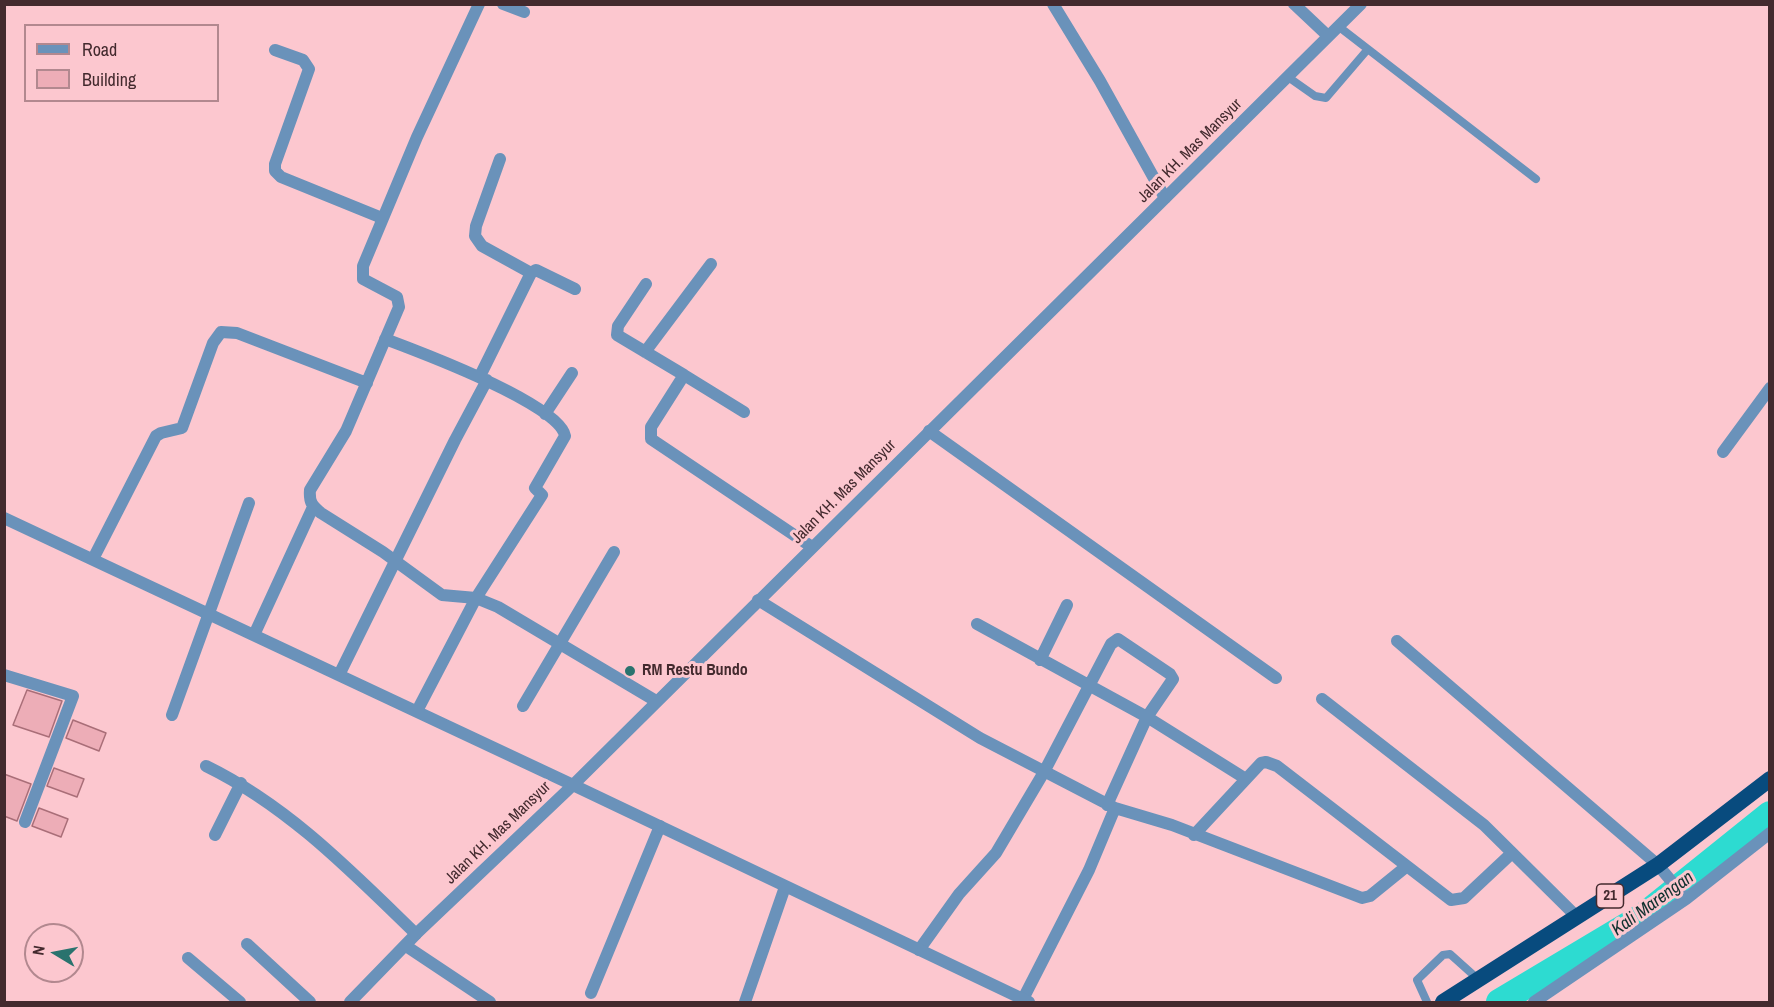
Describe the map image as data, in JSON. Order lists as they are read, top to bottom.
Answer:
{
  "streets": {
    "highway": ["21"],
    "street": ["Jalan KH. Mas Mansyur"]
  },
  "water": ["Kali Marengan"],
  "places": ["RM Restu Bundo"],
  "legend": ["Road", "Building"],
  "north": "left"
}
